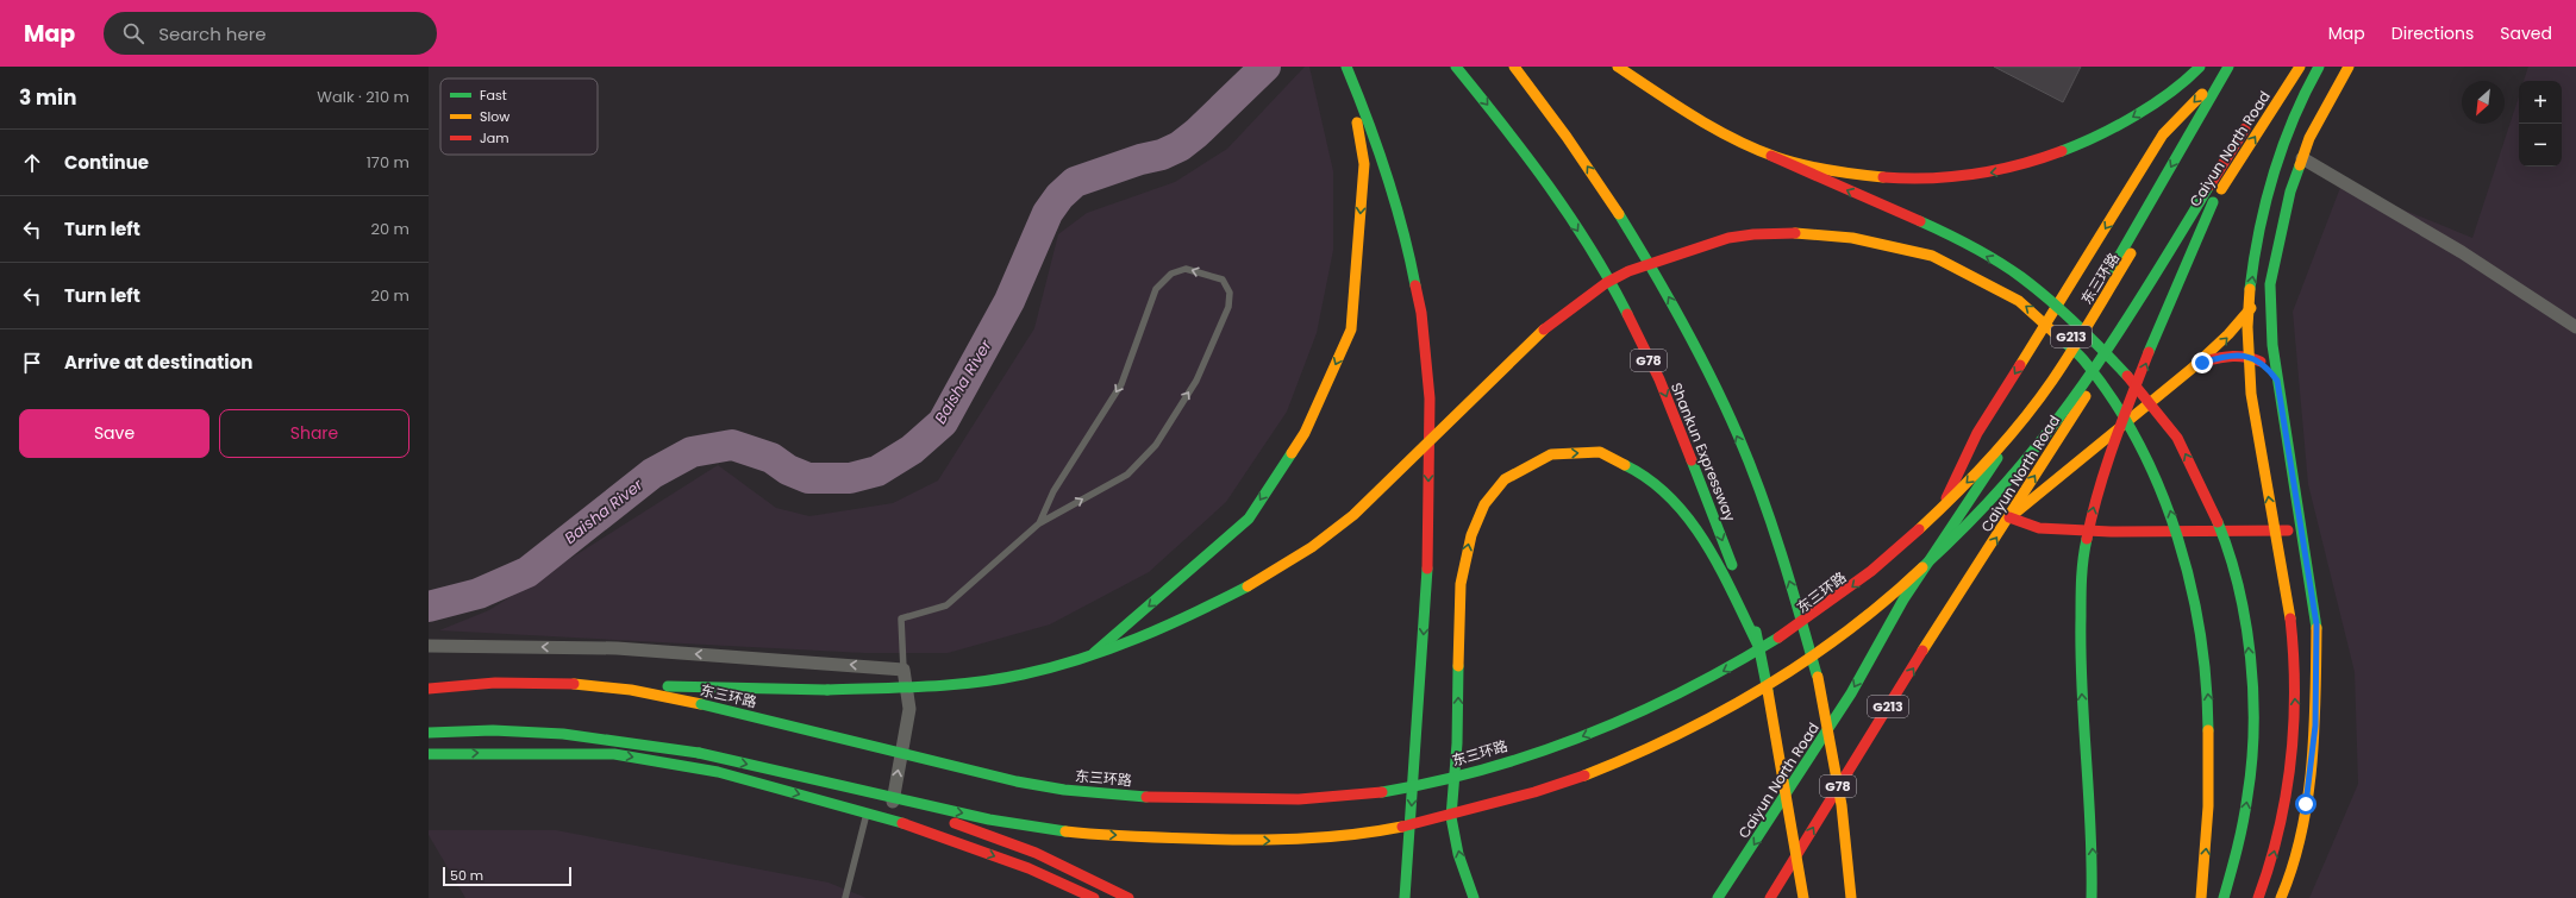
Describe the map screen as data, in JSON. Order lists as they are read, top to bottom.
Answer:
{
  "streets": {
    "main road": [
      "Caiyun North Road",
      "东三环路",
      "G213",
      "G78",
      "Shankun Expressway"
    ]
  },
  "crossings": [
    ["Caiyun North Road", "G213"]
  ],
  "water": ["Baisha River"],
  "legend": ["Fast", "Slow", "Jam"],
  "scale_bar": "50 m",
  "north": "bottom left",
  "page": {
    "header": "Map",
    "search": "Search here",
    "nav": ["Map", "Directions", "Saved"],
    "heading": ["3 min", "Walk · 210 m"],
    "map_buttons": ["+", "−"],
    "list": [
      ["Continue", "170 m"],
      ["Turn left", "20 m"],
      ["Turn left", "20 m"],
      "Arrive at destination"
    ],
    "buttons": ["Save", "Share"],
    "scale": "50 m"
  }
}
